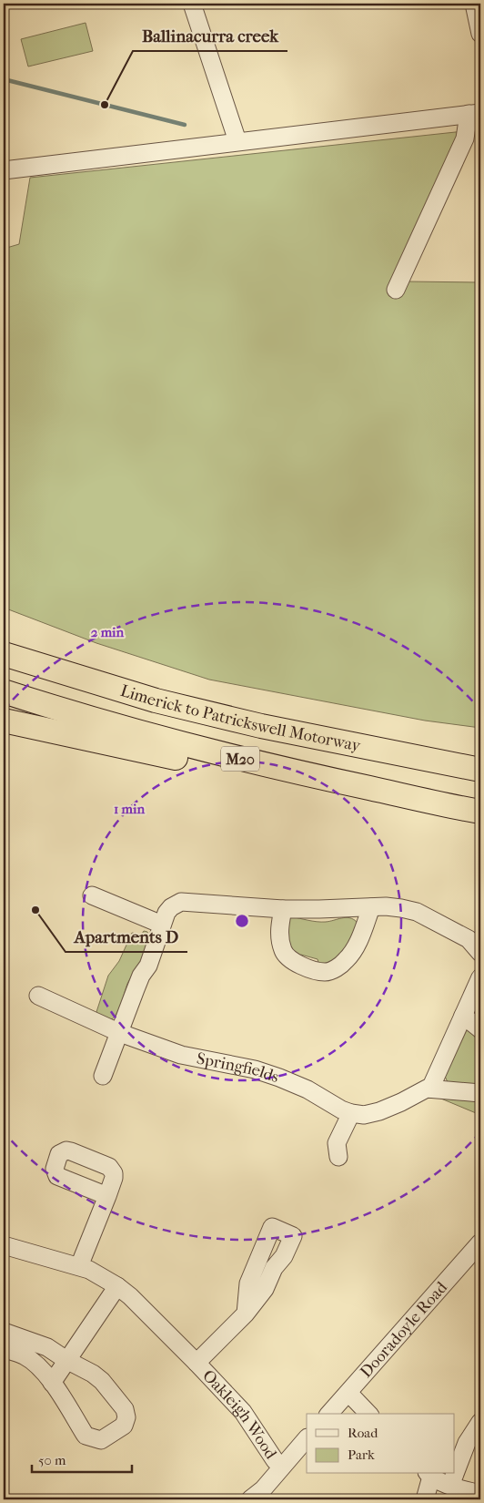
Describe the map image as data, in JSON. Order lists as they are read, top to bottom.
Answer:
{
  "streets": {
    "highway": ["Limerick to Patrickswell Motorway", "M20"],
    "street": ["Springfields", "Dooradoyle Road", "Oakleigh Wood"]
  },
  "crossings": [
    ["Limerick to Patrickswell Motorway", "M20"]
  ],
  "places": ["Ballinacurra creek", "Apartments D"],
  "legend": ["Road", "Park"],
  "scale_bar": "50 m",
  "rings": ["2 min", "1 min"]
}
